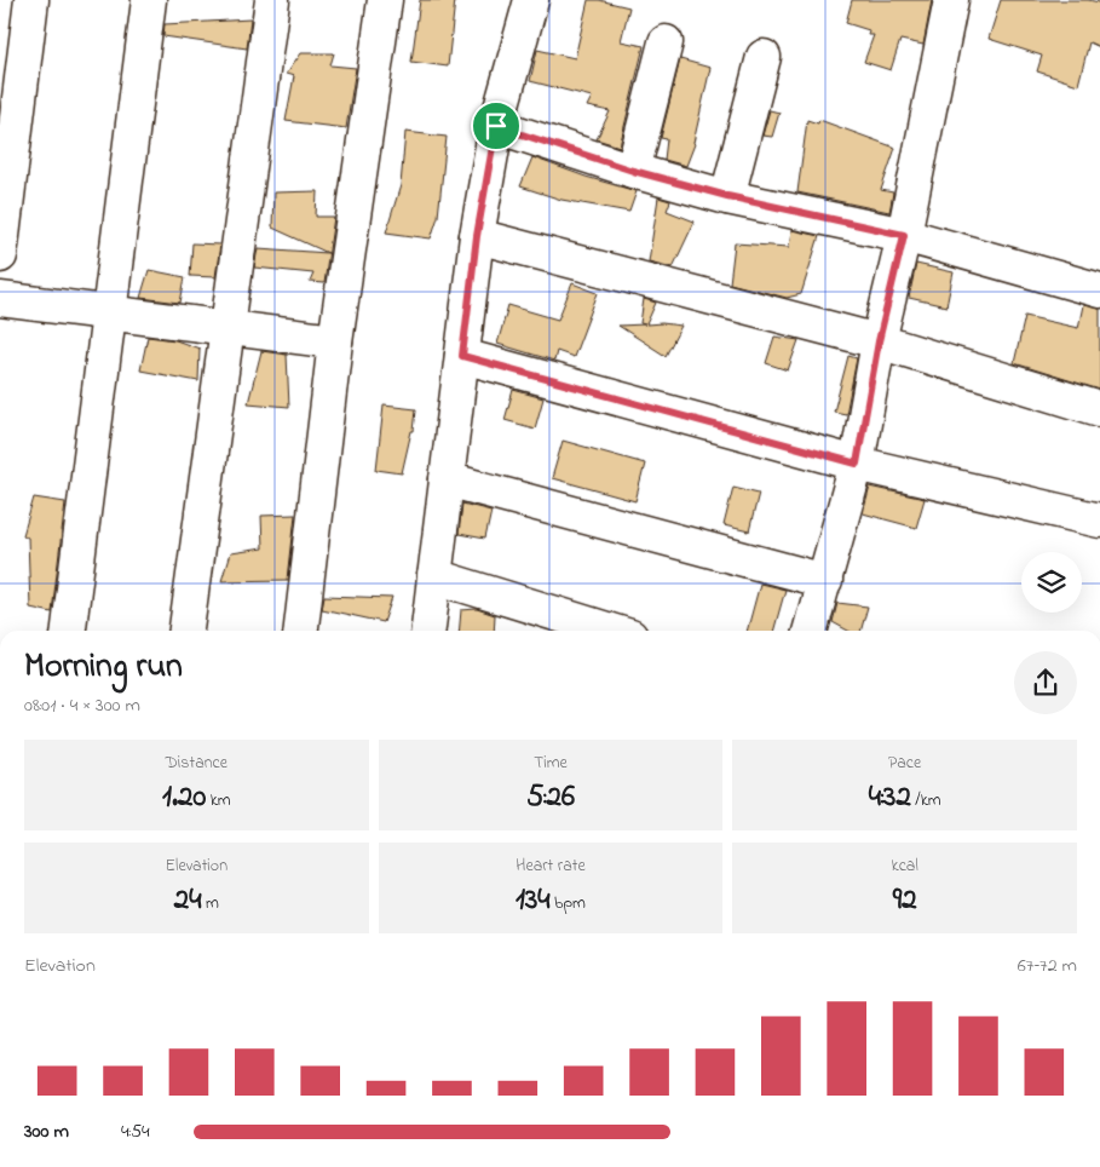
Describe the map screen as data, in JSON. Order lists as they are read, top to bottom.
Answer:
{
  "page": {
    "heading": ["Morning run", "08:01 · 4 × 300 m"],
    "stats": [
      ["Distance", "1.20 km"],
      ["Time", "5:26"],
      ["Pace", "4:32 /km"],
      ["Elevation", "24 m"],
      ["Heart rate", "134 bpm"],
      ["kcal", "92"]
    ],
    "chart": ["Elevation", "67–72 m"],
    "list": [
      {
        "name": "300 m",
        "note": "4:54"
      }
    ]
  }
}
